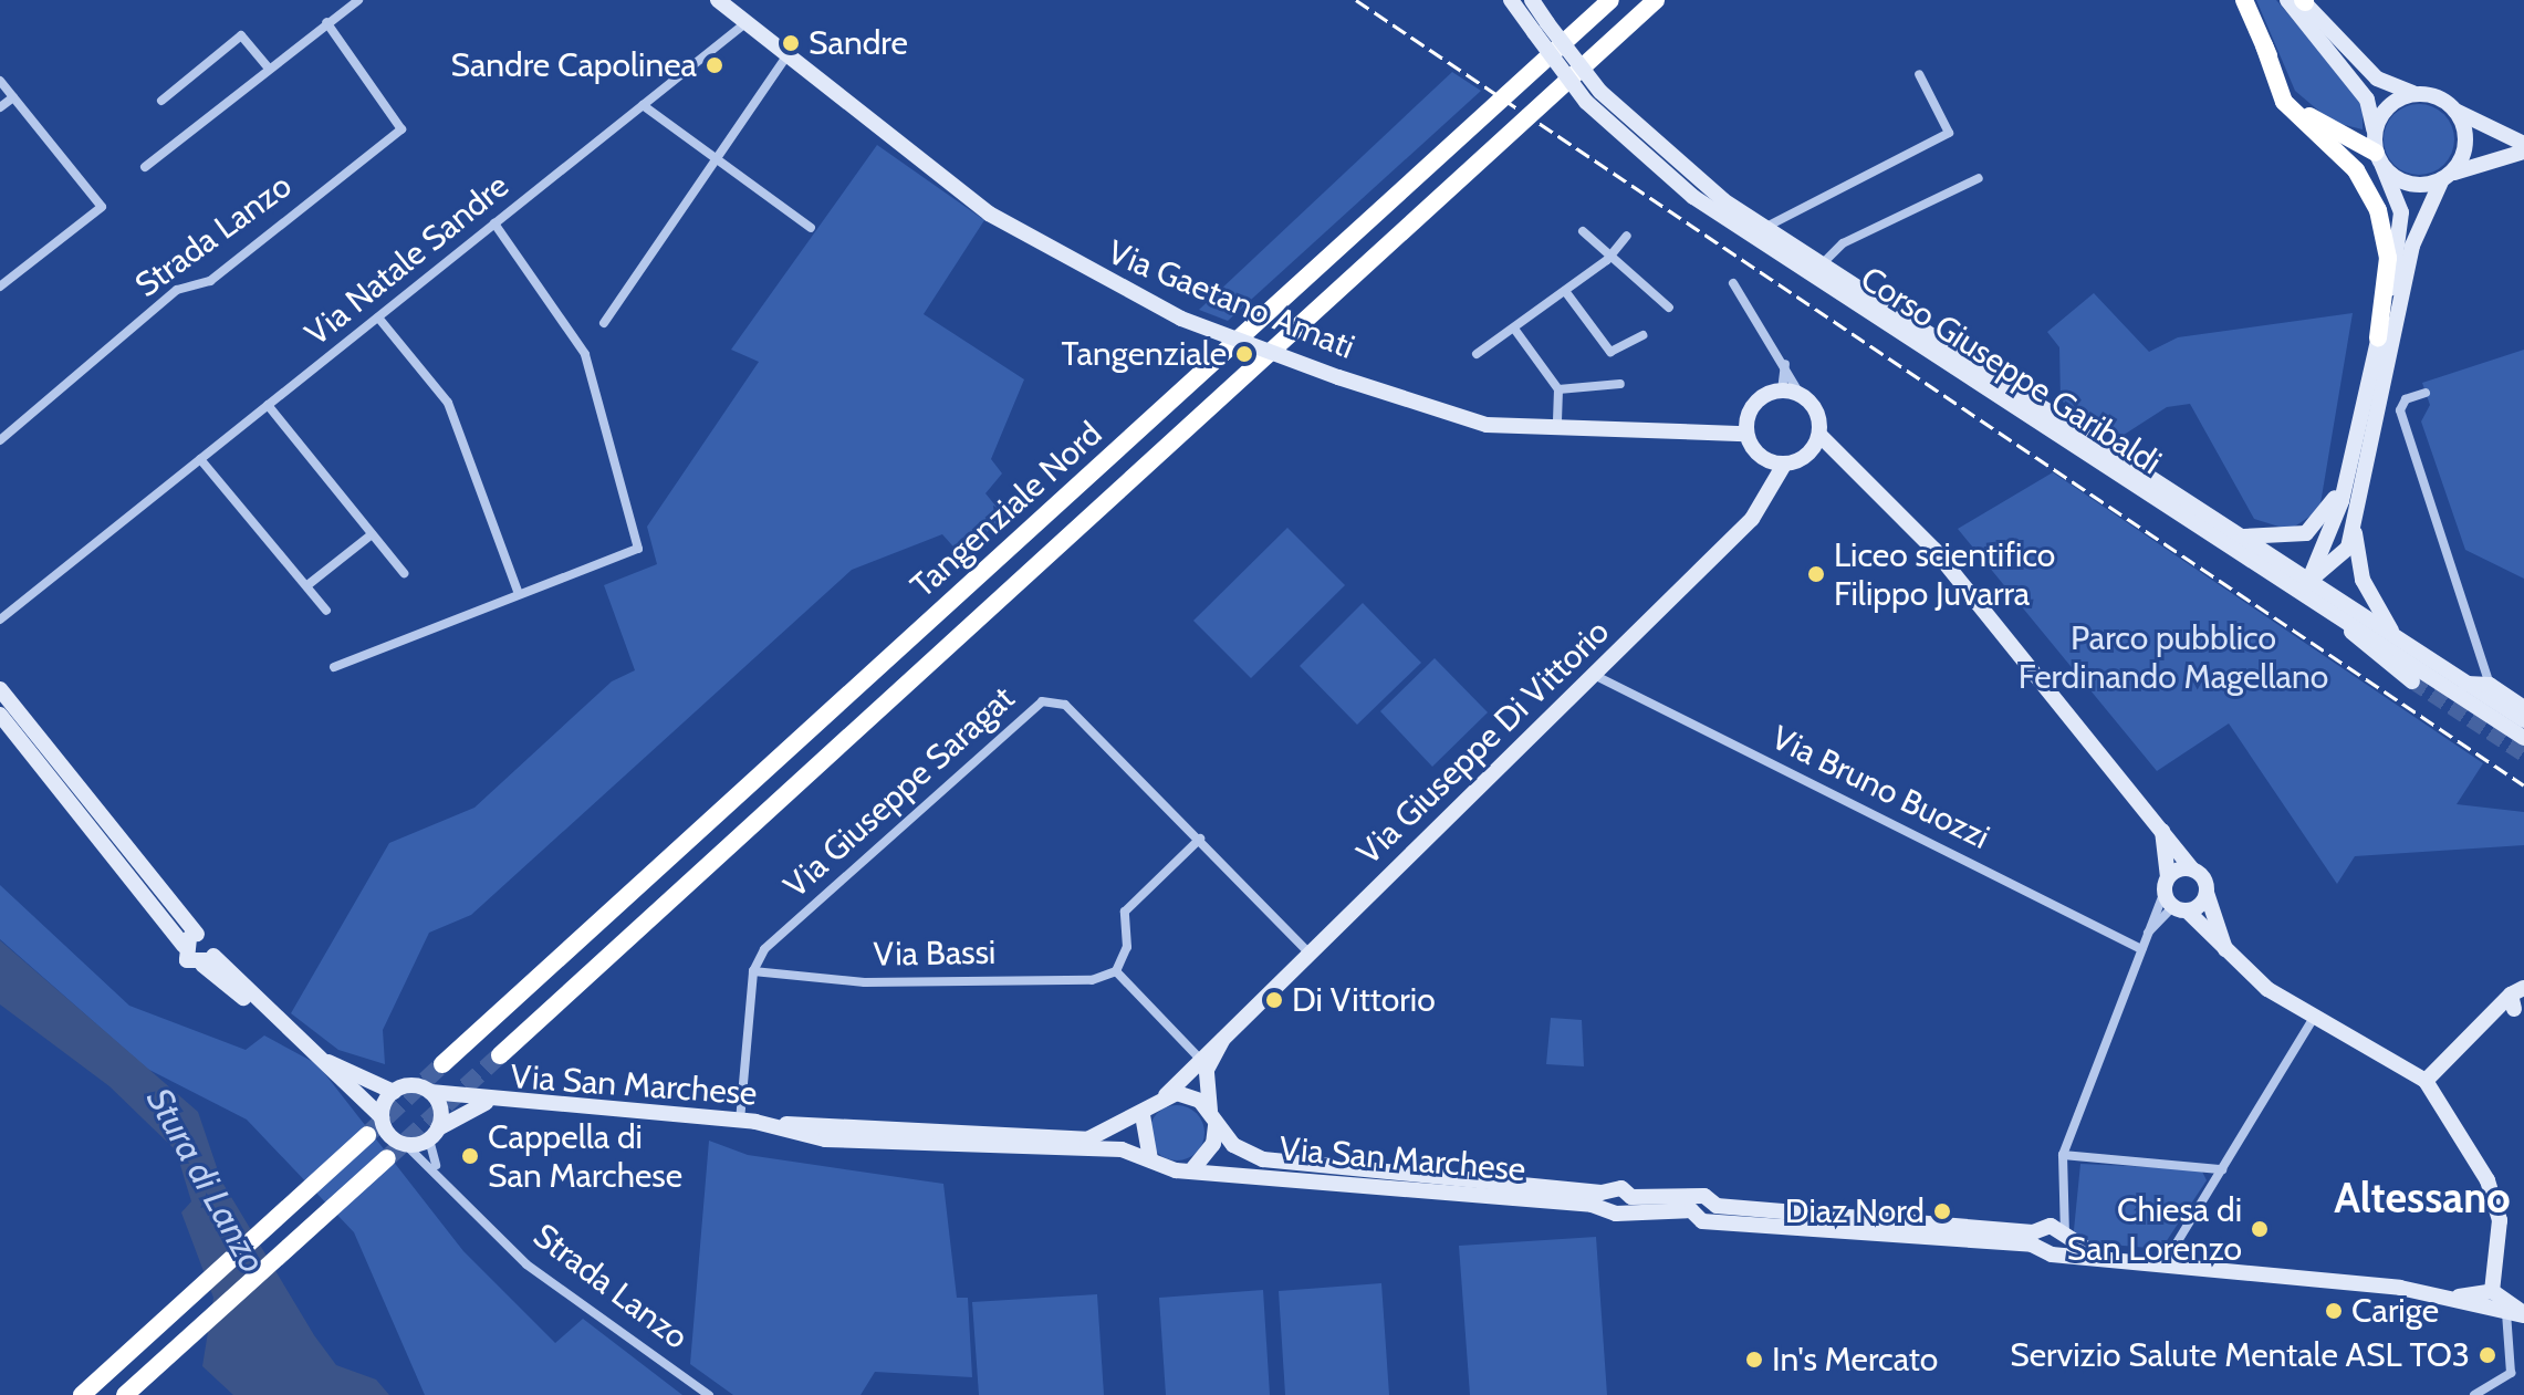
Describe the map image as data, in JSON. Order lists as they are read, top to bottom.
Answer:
{
  "streets": {
    "highway": ["Tangenziale Nord"],
    "street": [
      "Strada Lanzo",
      "Via Natale Sandre",
      "Via Gaetano Amati",
      "Corso Giuseppe Garibaldi",
      "Via Giuseppe Di Vittorio",
      "Via Bruno Buozzi",
      "Via Giuseppe Saragat",
      "Via Bassi",
      "Via San Marchese"
    ]
  },
  "crossings": [
    ["Strada Lanzo", "Via San Marchese"],
    ["Via Natale Sandre", "Via Gaetano Amati"],
    ["Via Gaetano Amati", "Via Giuseppe Di Vittorio"],
    ["Via Giuseppe Di Vittorio", "Via Bruno Buozzi"],
    ["Via Giuseppe Di Vittorio", "Via Giuseppe Saragat"],
    ["Via Giuseppe Di Vittorio", "Via San Marchese"],
    ["Via Giuseppe Saragat", "Via Bassi"]
  ],
  "districts": ["Altessano"],
  "water": ["Stura di Lanzo"],
  "parks": ["Parco pubblico Ferdinando Magellano"],
  "places": [
    "Sandre",
    "Sandre Capolinea",
    "Tangenziale",
    "Liceo scientifico Filippo Juvarra",
    "Di Vittorio",
    "Cappella di San Marchese",
    "Diaz Nord",
    "Chiesa di San Lorenzo",
    "Carige",
    "Servizio Salute Mentale ASL TO3",
    "In's Mercato"
  ]
}
